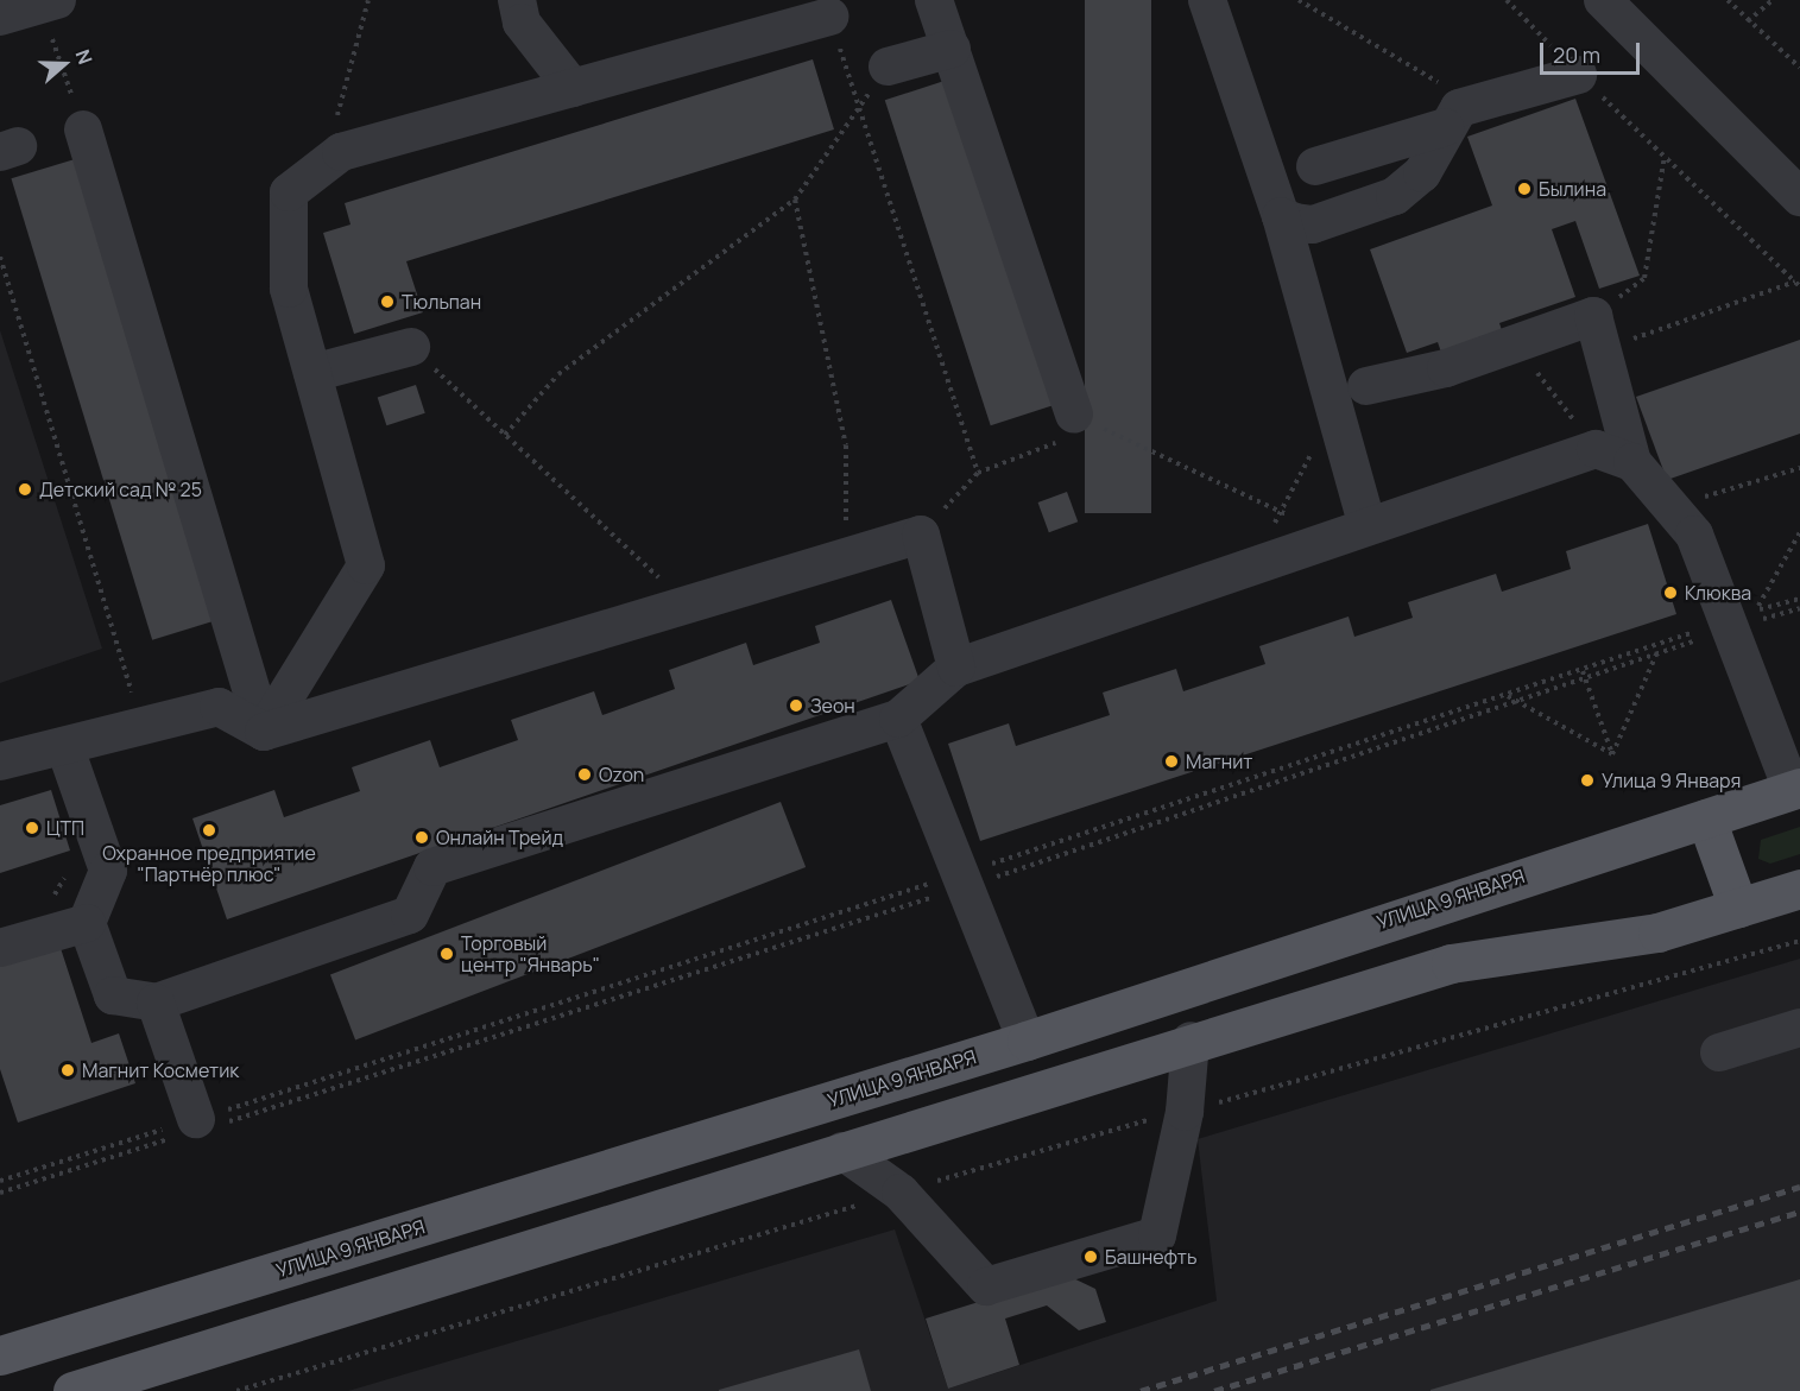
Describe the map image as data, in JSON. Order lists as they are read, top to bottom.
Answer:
{
  "streets": {
    "main road": ["УЛИЦА 9 ЯНВАРЯ"]
  },
  "places": [
    "Былина",
    "Тюльпан",
    "Детский сад № 25",
    "Клюква",
    "Зеон",
    "Магнит",
    "Ozon",
    "Улица 9 Января",
    "ЦТП",
    "Охранное предприятие \"Партнёр плюс\"",
    "Онлайн Трейд",
    "Торговый центр \"Январь\"",
    "Магнит Косметик",
    "Башнефть"
  ],
  "scale_bar": "20 m",
  "north": "right"
}
